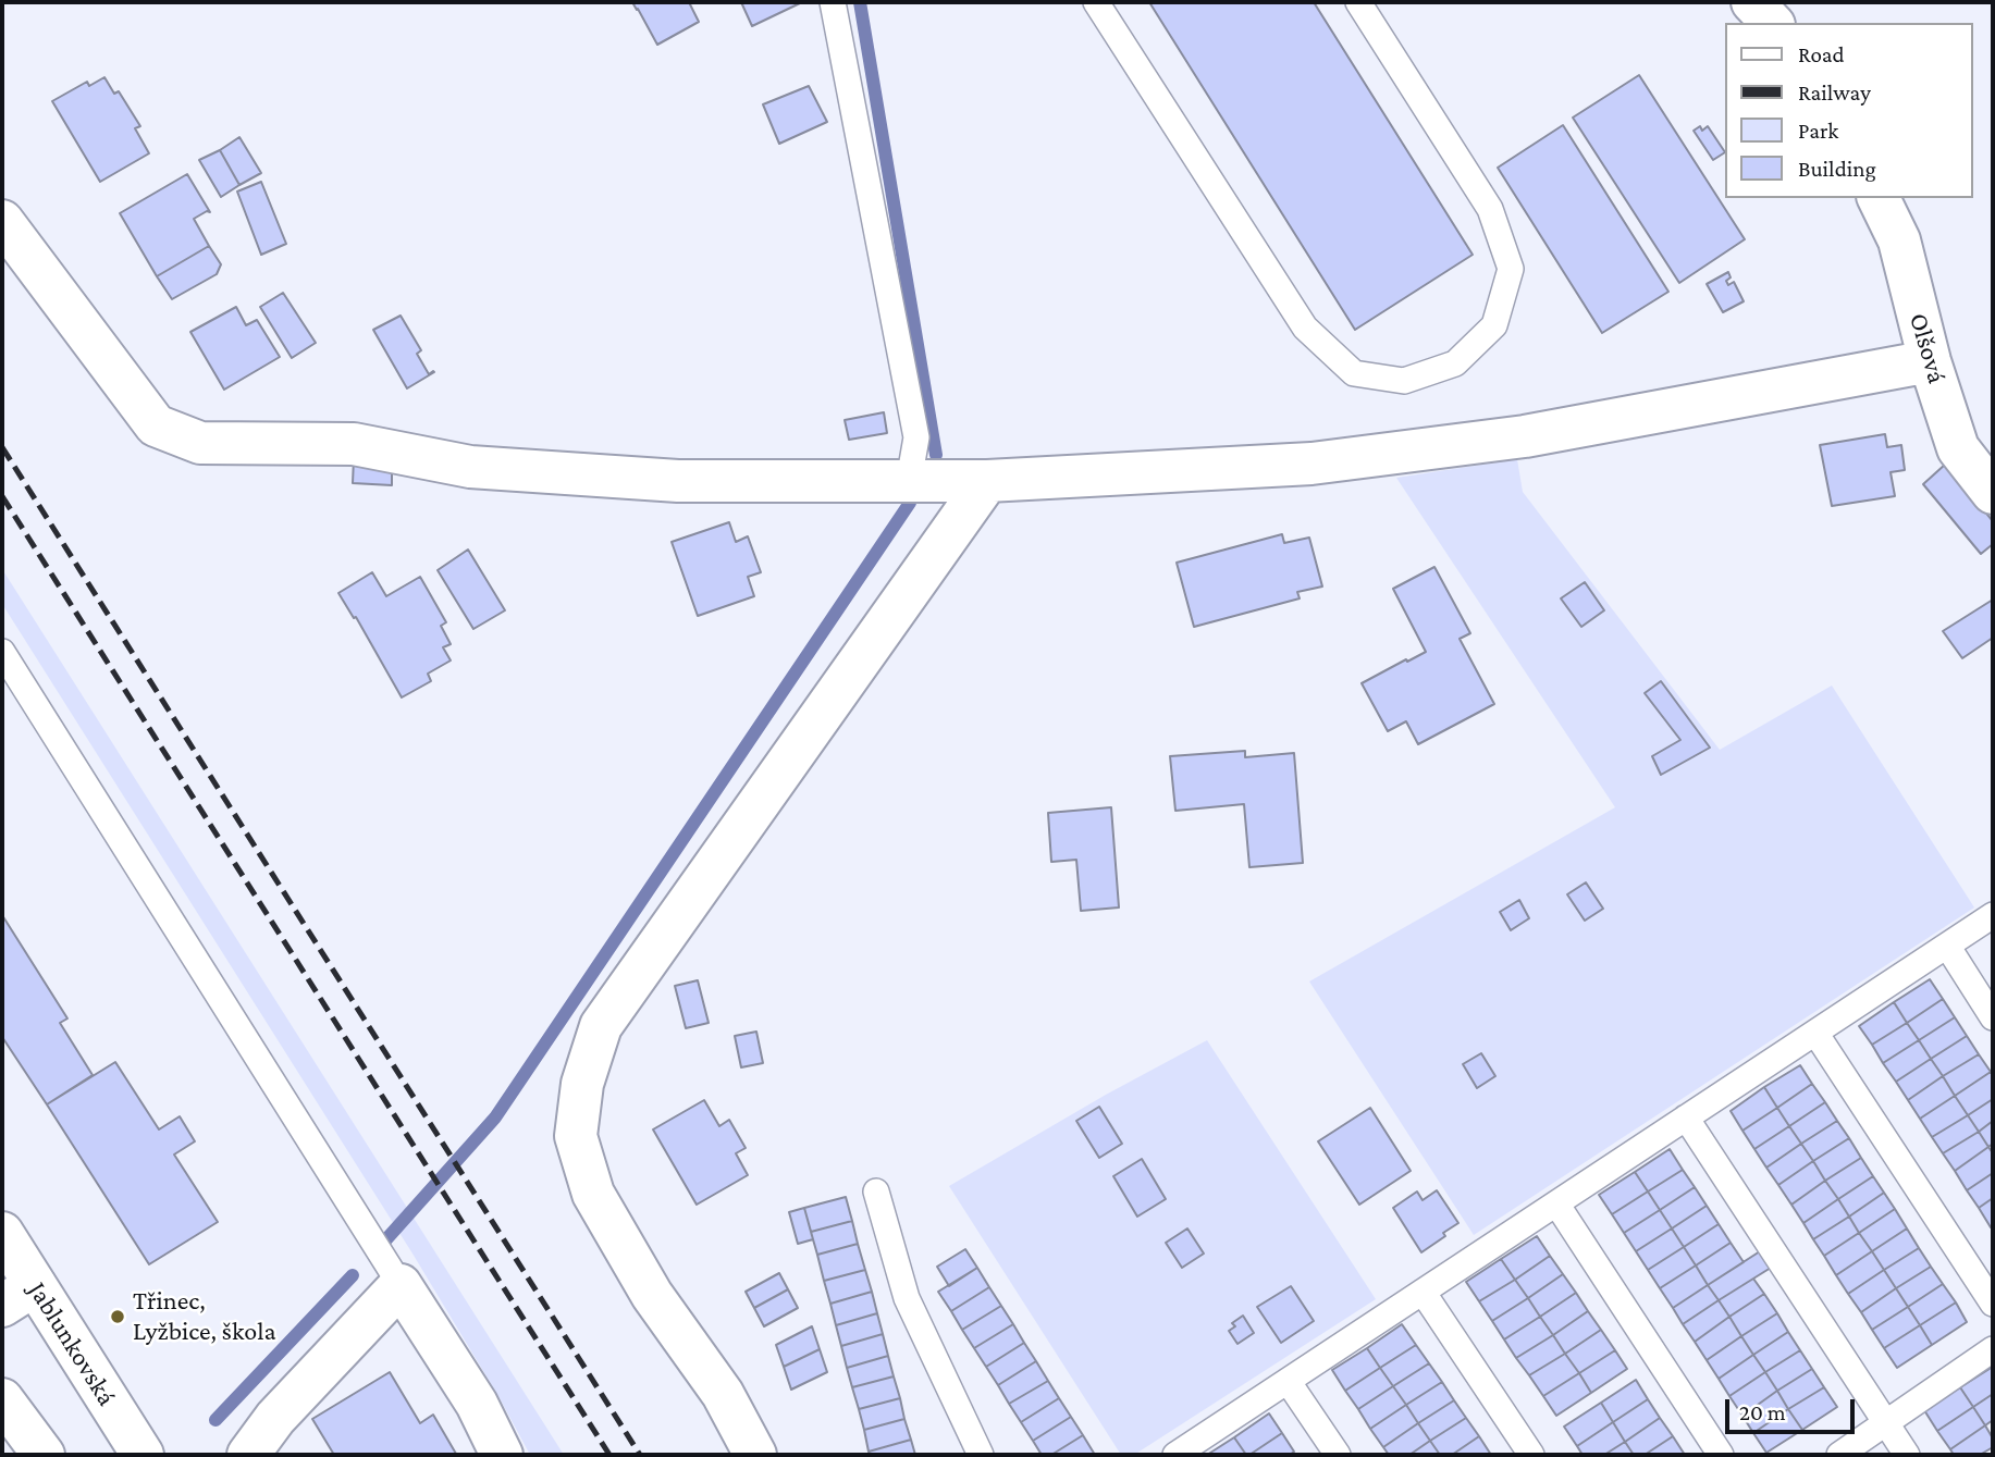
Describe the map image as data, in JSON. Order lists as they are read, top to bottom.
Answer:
{
  "streets": {
    "street": ["Olšová", "Jablunkovská"]
  },
  "places": ["Třinec, Lyžbice, škola"],
  "legend": [
    "Road",
    "Railway",
    "Park",
    "Building"
  ],
  "scale_bar": "20 m"
}
